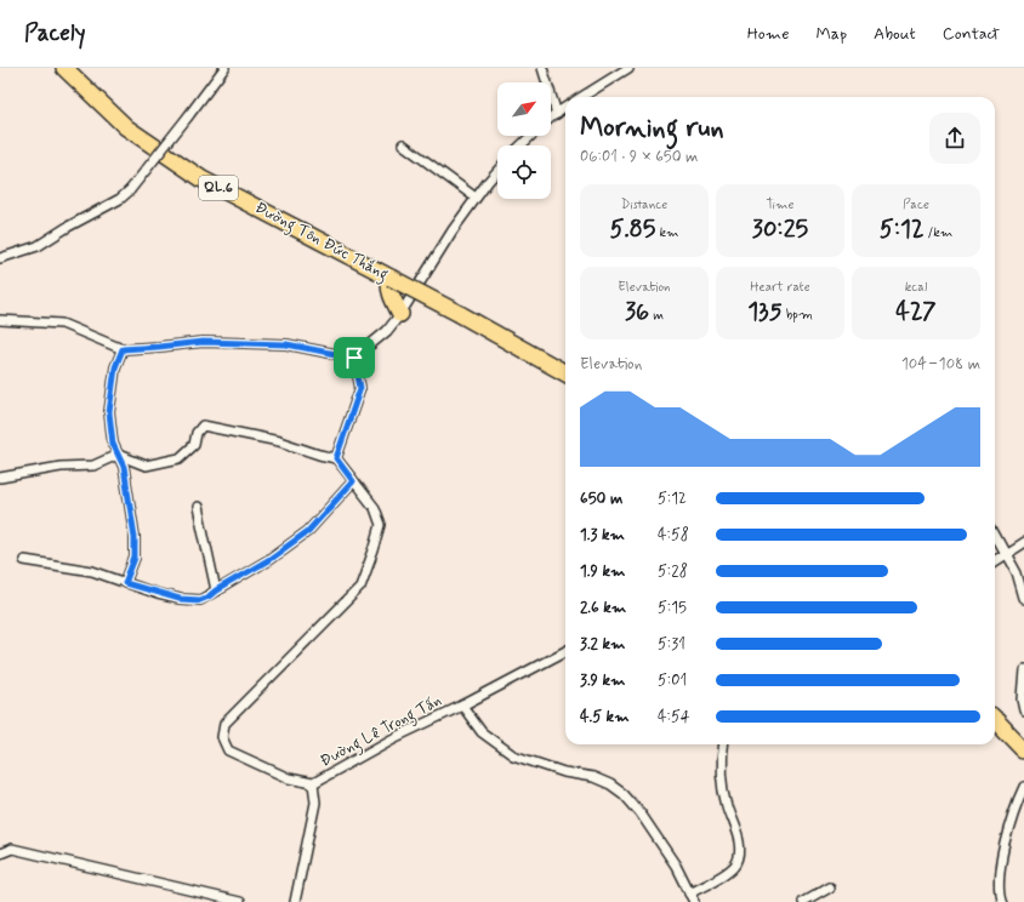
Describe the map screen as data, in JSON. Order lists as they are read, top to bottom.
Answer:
{
  "streets": {
    "highway": ["QL.6", "Đường Tôn Đức Thắng"],
    "street": ["Đường Lê Trọng Tấn"]
  },
  "north": "top right",
  "page": {
    "header": "Pacely",
    "nav": [
      "Home",
      "Map",
      "About",
      "Contact"
    ],
    "heading": ["Morning run", "06:01 · 9 × 650 m"],
    "stats": [
      ["Distance", "5.85 km"],
      ["Time", "30:25"],
      ["Pace", "5:12 /km"],
      ["Elevation", "36 m"],
      ["Heart rate", "135 bpm"],
      ["kcal", "427"]
    ],
    "chart": ["Elevation", "104–108 m"],
    "list": [
      {
        "name": "650 m",
        "note": "5:12"
      },
      {
        "name": "1.3 km",
        "note": "4:58"
      },
      {
        "name": "1.9 km",
        "note": "5:28"
      },
      {
        "name": "2.6 km",
        "note": "5:15"
      },
      {
        "name": "3.2 km",
        "note": "5:31"
      },
      {
        "name": "3.9 km",
        "note": "5:01"
      },
      {
        "name": "4.5 km",
        "note": "4:54"
      }
    ]
  }
}
